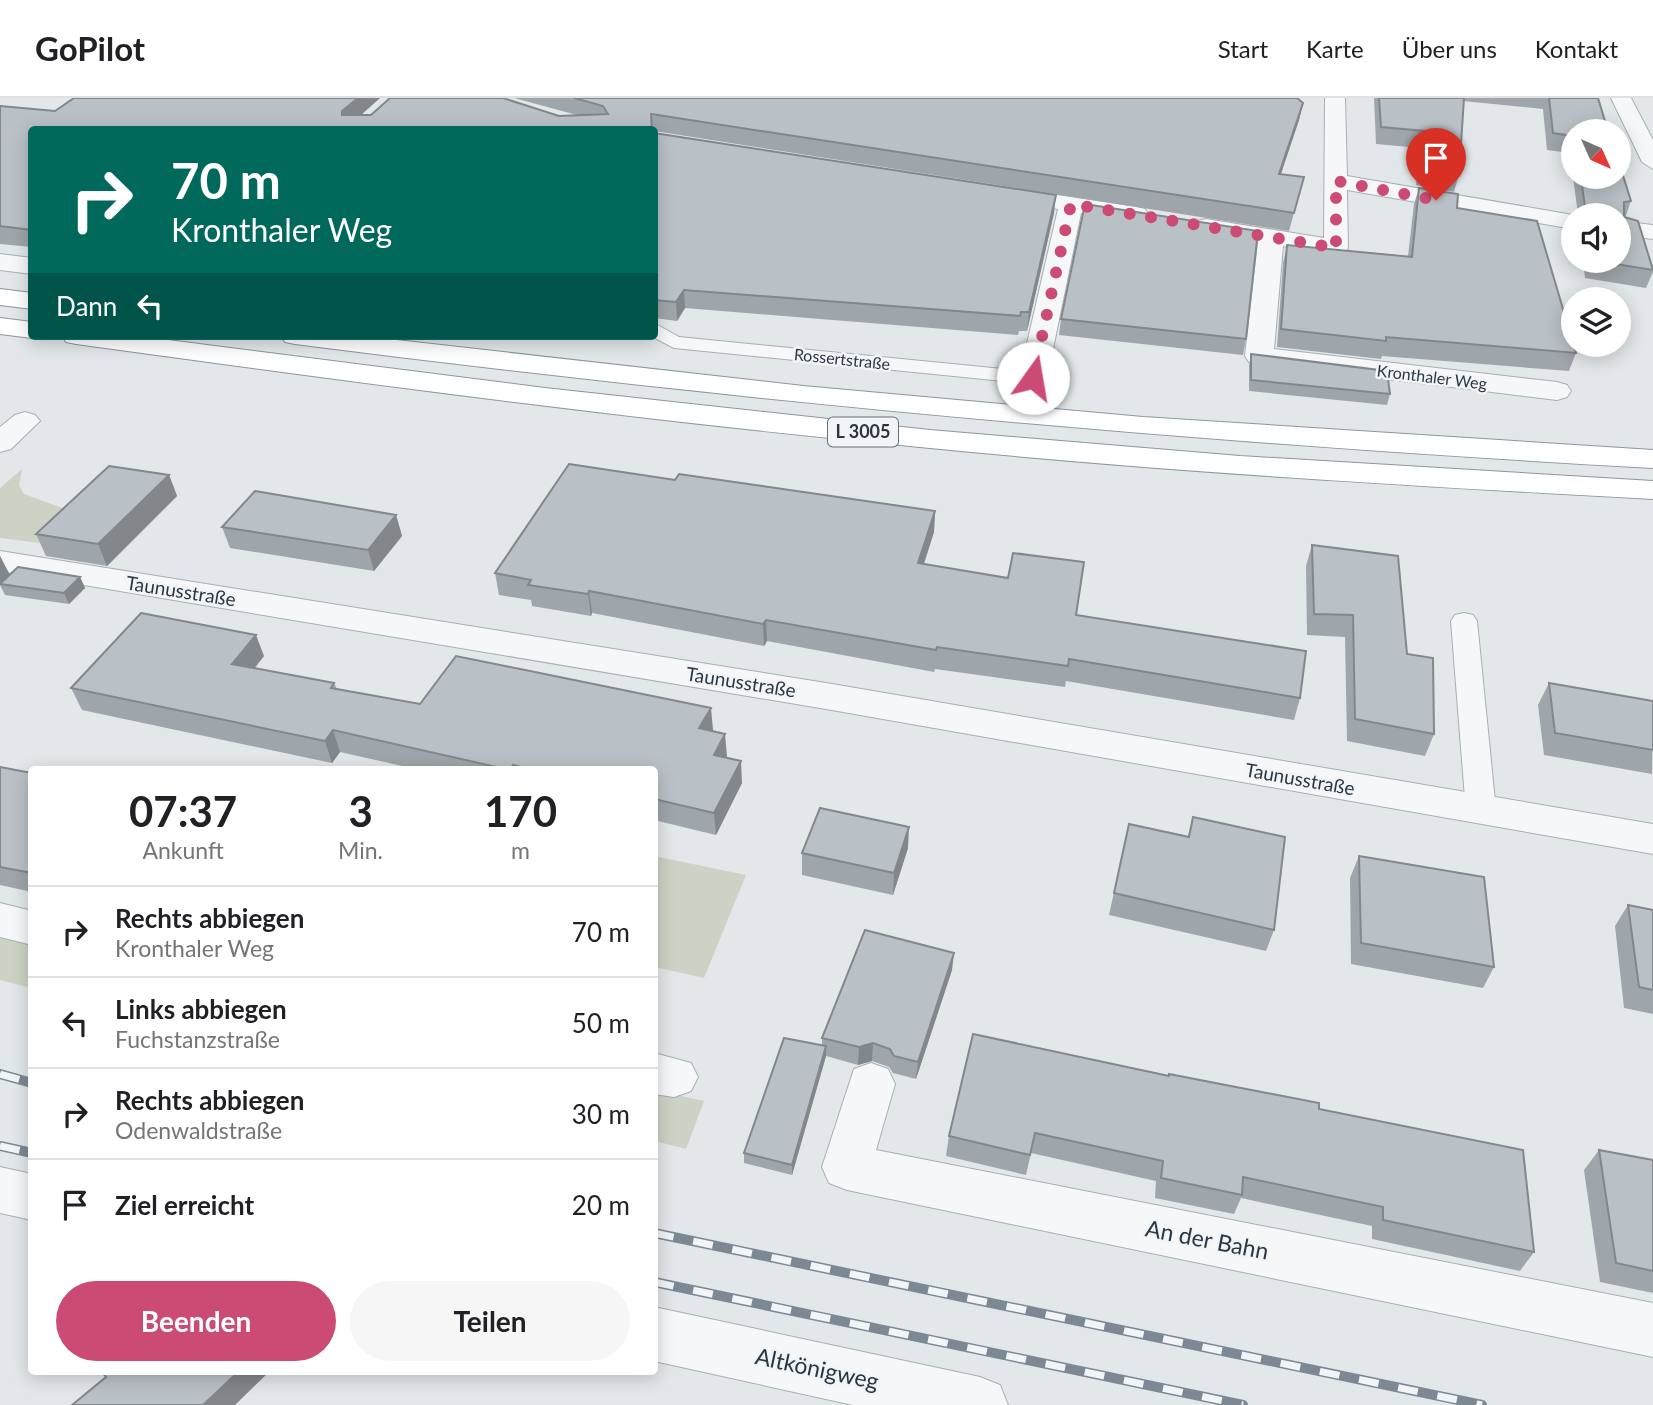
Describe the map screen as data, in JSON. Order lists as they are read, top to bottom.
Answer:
{
  "streets": {
    "highway": ["L 3005"],
    "street": [
      "Kronthaler Weg",
      "Taunusstraße",
      "An der Bahn",
      "Altkönigweg"
    ],
    "lane": ["Rossertstraße"]
  },
  "north": "bottom right",
  "page": {
    "header": "GoPilot",
    "nav": [
      "Start",
      "Karte",
      "Über uns",
      "Kontakt"
    ],
    "turn": ["70 m", "Kronthaler Weg"],
    "then": "Dann",
    "eta": [
      "07:37",
      "Ankunft",
      "3",
      "Min.",
      "170",
      "m"
    ],
    "list": [
      {
        "name": "Rechts abbiegen",
        "note": "Kronthaler Weg",
        "value": "70 m"
      },
      {
        "name": "Links abbiegen",
        "note": "Fuchstanzstraße",
        "value": "50 m"
      },
      {
        "name": "Rechts abbiegen",
        "note": "Odenwaldstraße",
        "value": "30 m"
      },
      {
        "name": "Ziel erreicht",
        "value": "20 m"
      }
    ],
    "buttons": ["Beenden", "Teilen"]
  }
}
